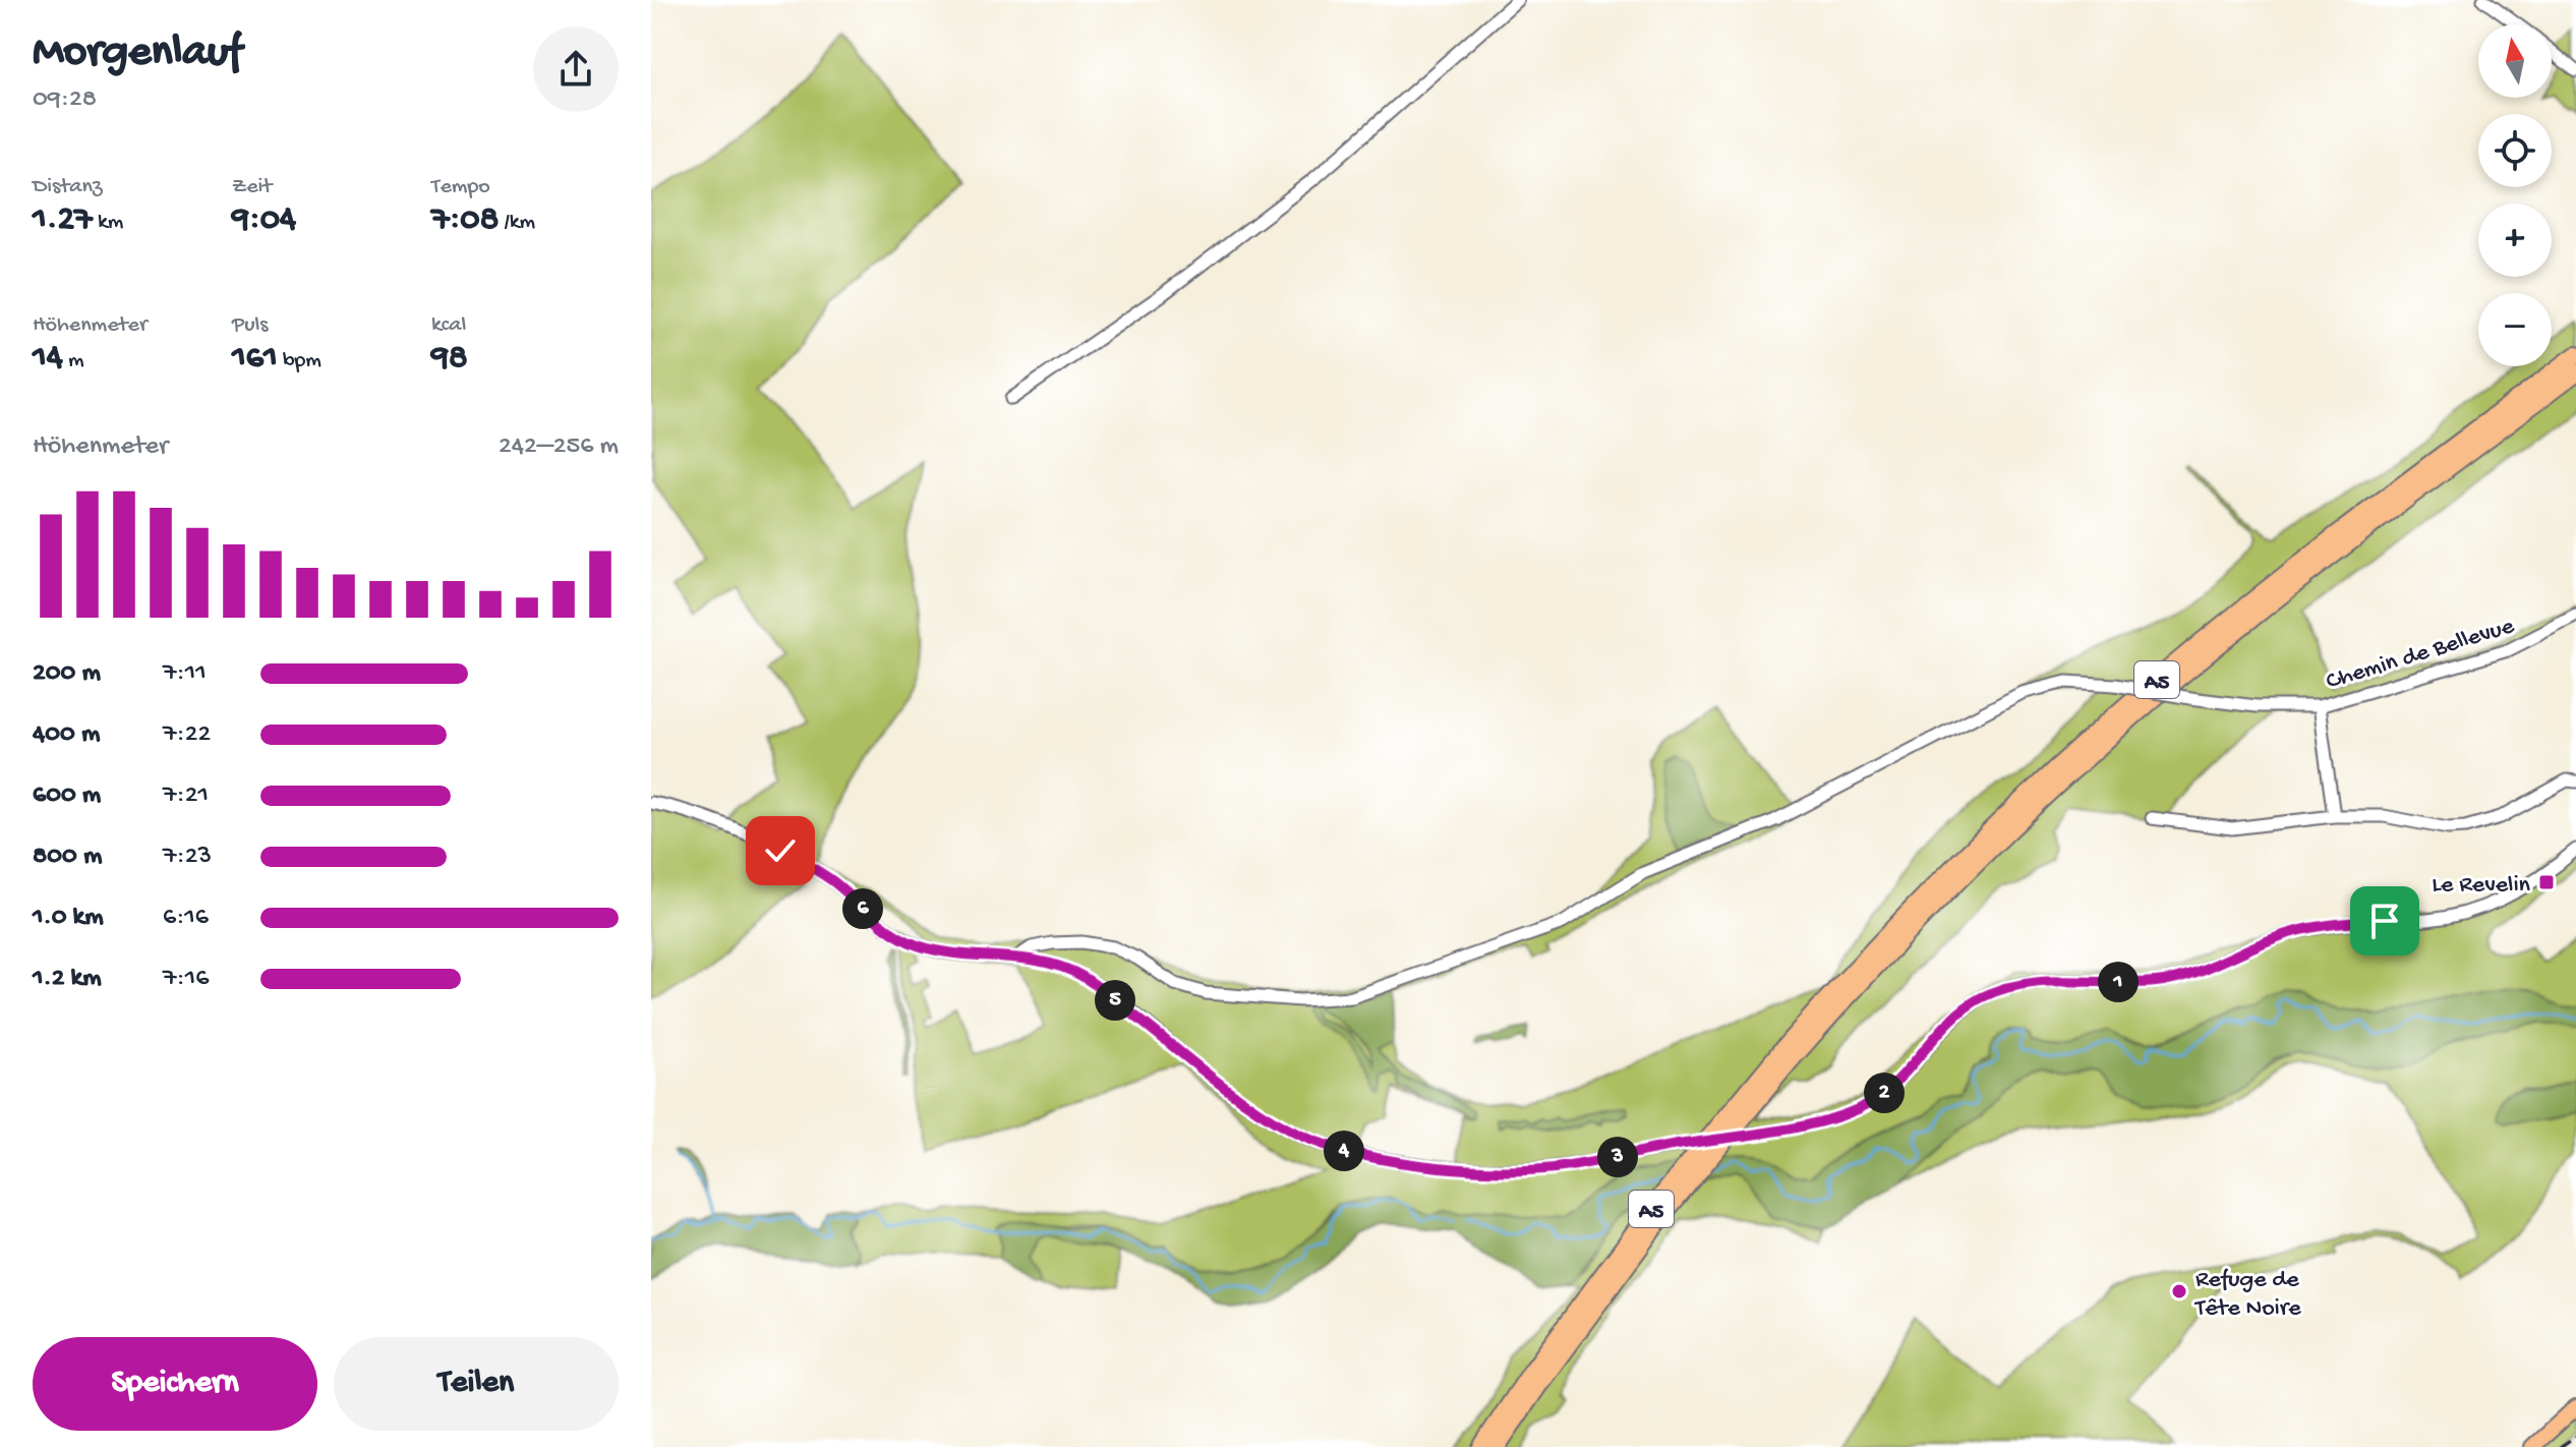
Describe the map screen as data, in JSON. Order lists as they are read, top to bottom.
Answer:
{
  "streets": {
    "highway": ["A5"],
    "street": ["Chemin de Bellevue"]
  },
  "places": {
    "transit": ["Le Revelin"],
    "other": ["Refuge de Tête Noire"]
  },
  "north": "top",
  "page": {
    "heading": ["Morgenlauf", "09:28"],
    "map_buttons": ["+", "−"],
    "stats": [
      ["Distanz", "1.27 km"],
      ["Zeit", "9:04"],
      ["Tempo", "7:08 /km"],
      ["Höhenmeter", "14 m"],
      ["Puls", "161 bpm"],
      ["kcal", "98"]
    ],
    "chart": ["Höhenmeter", "242–256 m"],
    "list": [
      {
        "name": "200 m",
        "note": "7:11"
      },
      {
        "name": "400 m",
        "note": "7:22"
      },
      {
        "name": "600 m",
        "note": "7:21"
      },
      {
        "name": "800 m",
        "note": "7:23"
      },
      {
        "name": "1.0 km",
        "note": "6:16"
      },
      {
        "name": "1.2 km",
        "note": "7:16"
      }
    ],
    "pins": [
      "6",
      "1",
      "5",
      "2",
      "4",
      "3"
    ],
    "buttons": ["Speichern", "Teilen"]
  }
}
